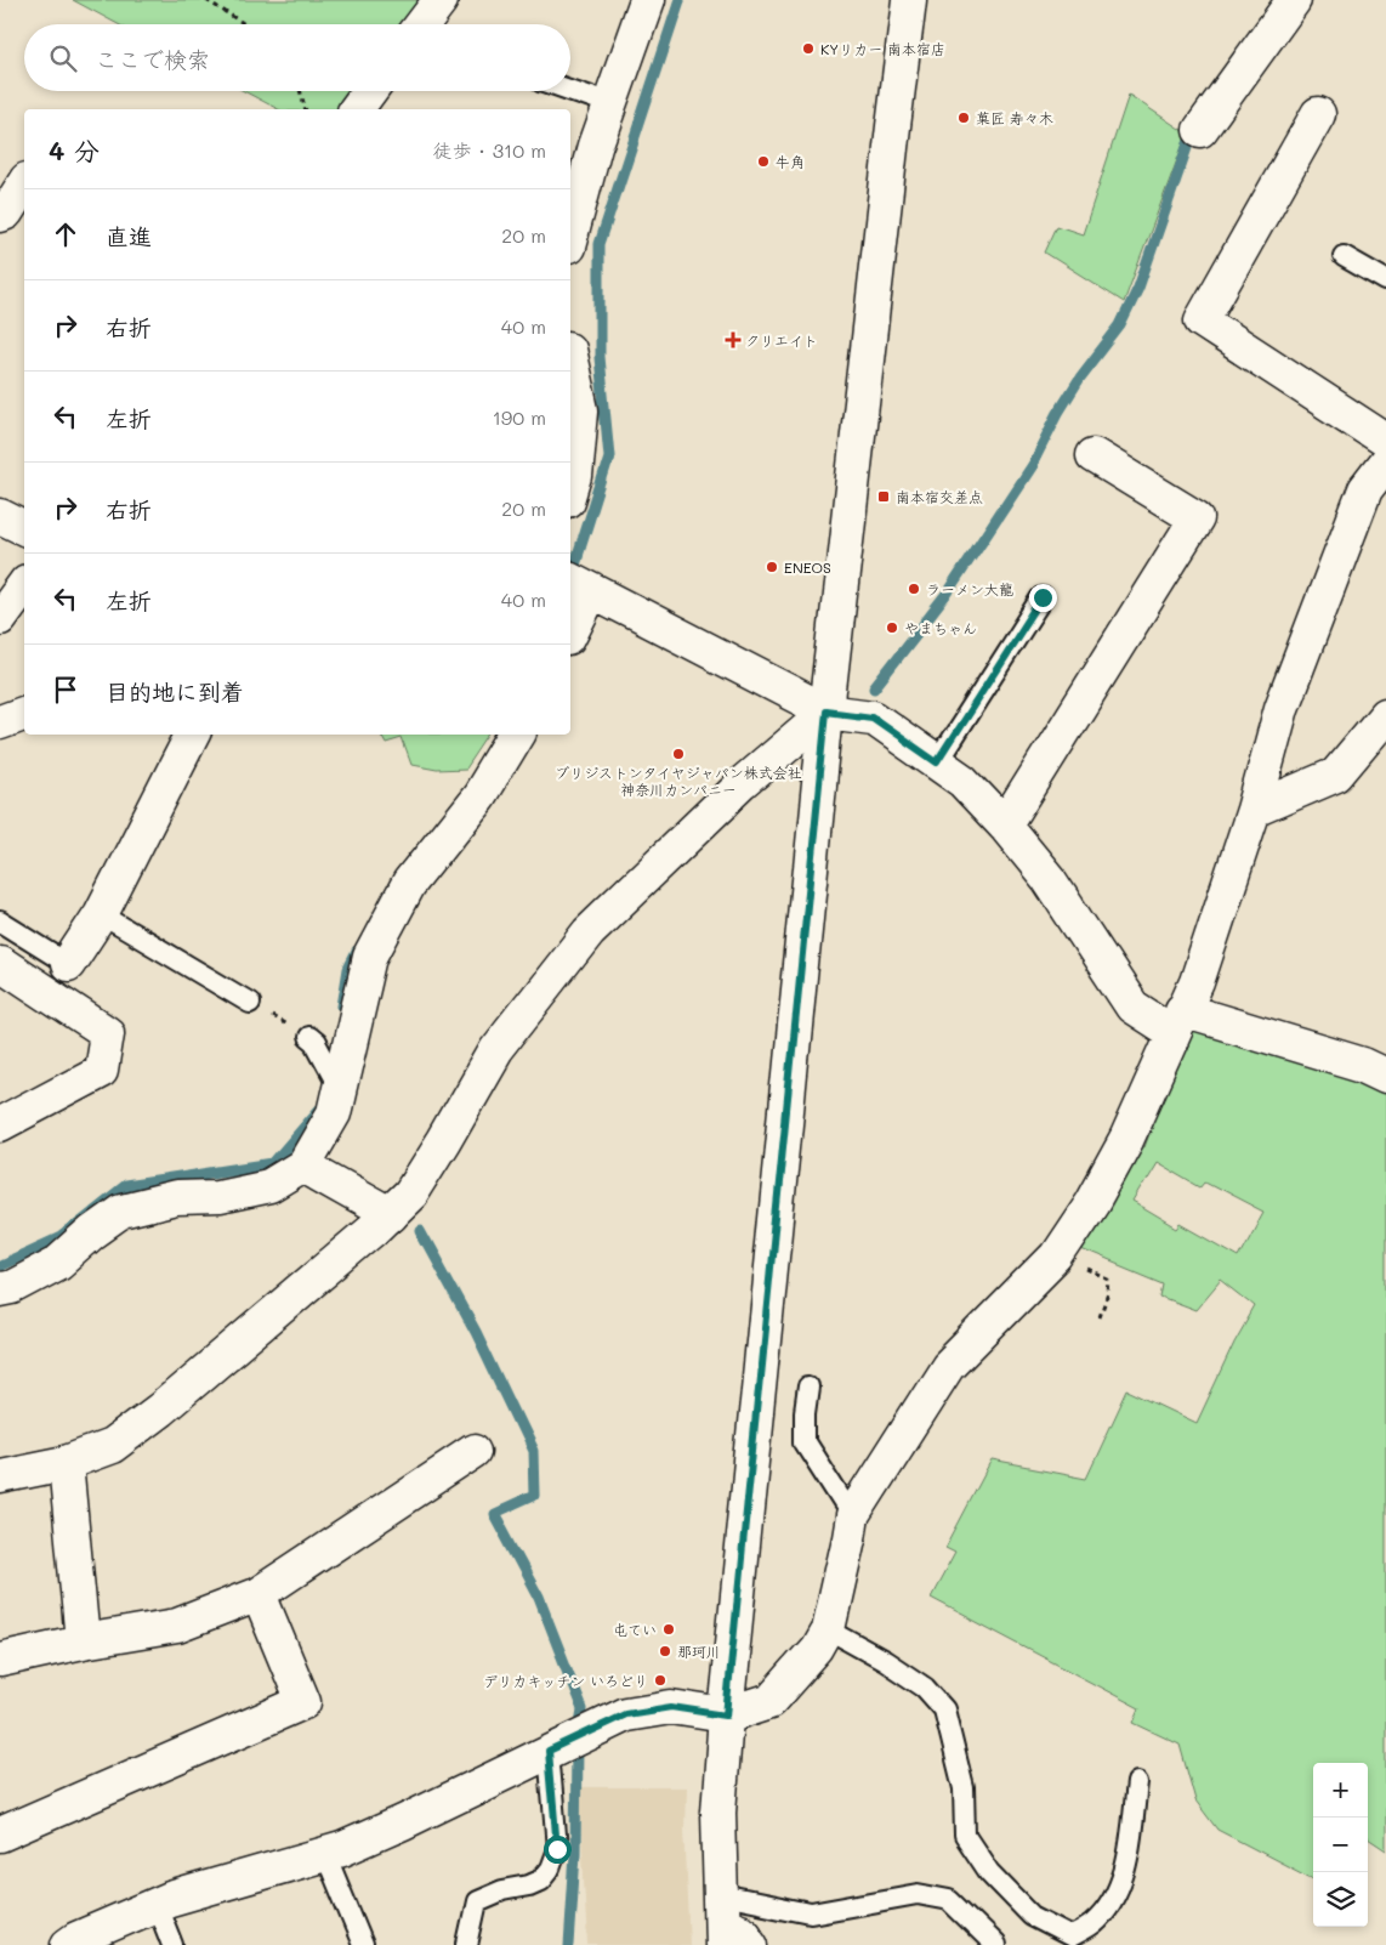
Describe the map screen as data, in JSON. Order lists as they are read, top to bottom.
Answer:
{
  "places": {
    "other": [
      "KYリカー 南本宿店",
      "菓匠 寿々木",
      "牛角",
      "ENEOS",
      "ラーメン大龍",
      "やまちゃん",
      "ブリジストンタイヤジャパン株式会社 神奈川カンパニー",
      "屯てい",
      "那珂川",
      "デリカキッチン いろどり"
    ],
    "health": ["クリエイト"],
    "transit": ["南本宿交差点"]
  },
  "page": {
    "search": "ここで検索",
    "heading": ["4 分", "徒歩 · 310 m"],
    "list": [
      ["直進", "20 m"],
      ["右折", "40 m"],
      ["左折", "190 m"],
      ["右折", "20 m"],
      ["左折", "40 m"],
      "目的地に到着"
    ],
    "map_buttons": ["+", "−"]
  }
}
